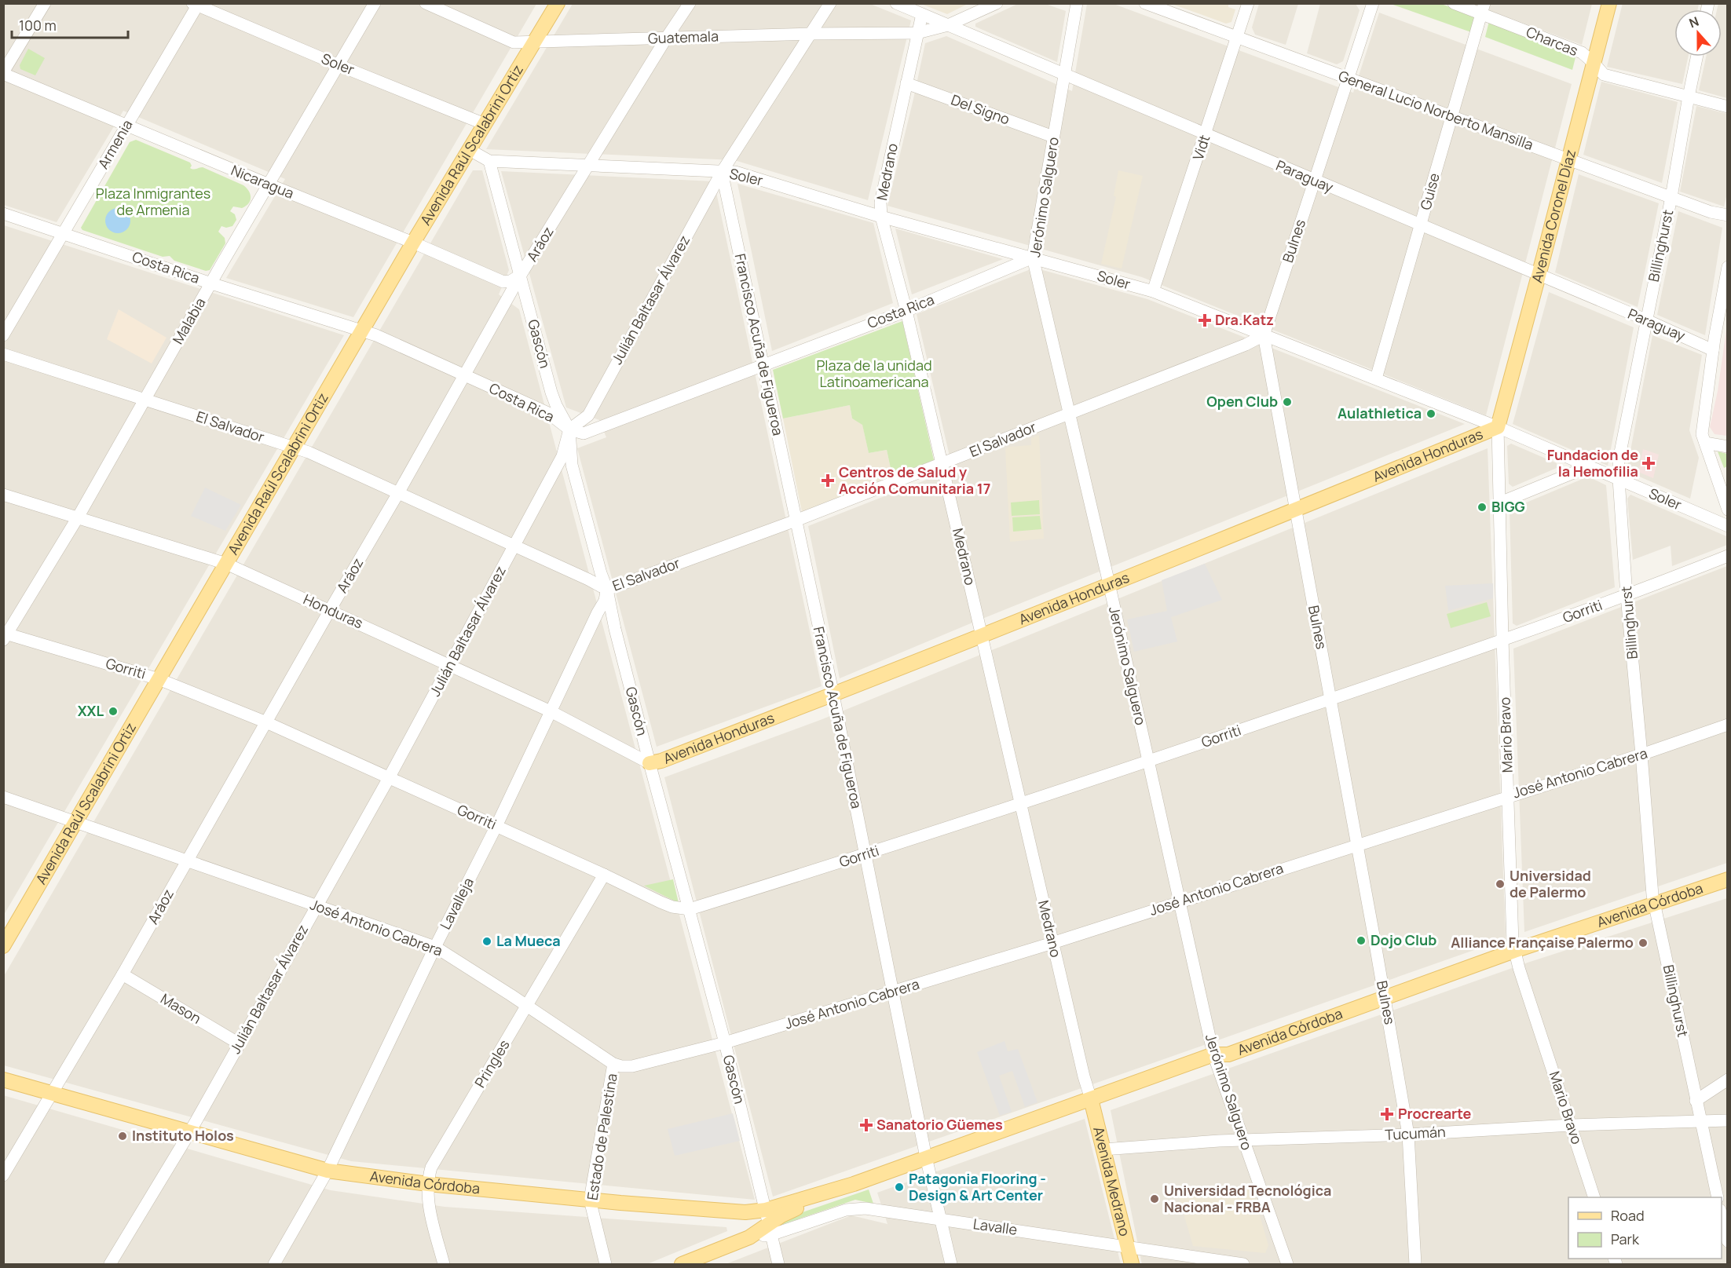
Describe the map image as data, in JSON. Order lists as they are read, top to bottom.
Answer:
{
  "streets": {
    "main road": [
      "Avenida Raúl Scalabrini Ortiz",
      "Avenida Coronel Díaz",
      "Avenida Honduras",
      "Avenida Córdoba",
      "Avenida Medrano"
    ],
    "street": [
      "Guatemala",
      "Charcas",
      "Soler",
      "Del Signo",
      "General Lucio Norberto Mansilla",
      "Armenia",
      "Vidt",
      "Medrano",
      "Paraguay",
      "Nicaragua",
      "Guise",
      "Jerónimo Salguero",
      "Bulnes",
      "Aráoz",
      "Billinghurst",
      "Costa Rica",
      "Julián Baltasar Álvarez",
      "Malabia",
      "Gascón",
      "Francisco Acuña de Figueroa",
      "El Salvador",
      "Honduras",
      "Gorriti",
      "Mario Bravo",
      "José Antonio Cabrera",
      "Lavalleja",
      "Mason",
      "Pringles",
      "Tucumán",
      "Estado de Palestina",
      "Lavalle"
    ]
  },
  "crossings": [
    ["Guatemala", "Avenida Raúl Scalabrini Ortiz"],
    ["Guatemala", "Medrano"],
    ["Guatemala", "Paraguay"],
    ["Guatemala", "Aráoz"],
    ["Guatemala", "Julián Baltasar Álvarez"],
    ["Charcas", "Guise"],
    ["Charcas", "Avenida Coronel Díaz"],
    ["Charcas", "Billinghurst"],
    ["Soler", "Armenia"],
    ["Soler", "Avenida Raúl Scalabrini Ortiz"],
    ["Soler", "Vidt"],
    ["Soler", "Medrano"],
    ["Soler", "Guise"],
    ["Soler", "Jerónimo Salguero"],
    ["Soler", "Avenida Coronel Díaz"],
    ["Soler", "Bulnes"],
    ["Soler", "Aráoz"],
    ["Soler", "Billinghurst"],
    ["Soler", "Costa Rica"],
    ["Soler", "Julián Baltasar Álvarez"],
    ["Soler", "Malabia"],
    ["Soler", "Gascón"],
    ["Soler", "Francisco Acuña de Figueroa"],
    ["Soler", "El Salvador"],
    ["Soler", "Avenida Honduras"],
    ["Soler", "Mario Bravo"],
    ["Del Signo", "Medrano"],
    ["Del Signo", "Jerónimo Salguero"],
    ["General Lucio Norberto Mansilla", "Vidt"],
    ["General Lucio Norberto Mansilla", "Guise"],
    ["General Lucio Norberto Mansilla", "Avenida Coronel Díaz"],
    ["General Lucio Norberto Mansilla", "Bulnes"],
    ["General Lucio Norberto Mansilla", "Billinghurst"],
    ["Armenia", "Nicaragua"],
    ["Armenia", "Costa Rica"],
    ["Avenida Raúl Scalabrini Ortiz", "Nicaragua"],
    ["Avenida Raúl Scalabrini Ortiz", "Costa Rica"],
    ["Avenida Raúl Scalabrini Ortiz", "El Salvador"],
    ["Avenida Raúl Scalabrini Ortiz", "Honduras"],
    ["Avenida Raúl Scalabrini Ortiz", "Gorriti"],
    ["Avenida Raúl Scalabrini Ortiz", "José Antonio Cabrera"],
    ["Vidt", "Paraguay"],
    ["Medrano", "Paraguay"],
    ["Medrano", "Costa Rica"],
    ["Medrano", "El Salvador"],
    ["Medrano", "Avenida Honduras"],
    ["Medrano", "Gorriti"],
    ["Medrano", "José Antonio Cabrera"],
    ["Medrano", "Avenida Córdoba"],
    ["Medrano", "Avenida Medrano"],
    ["Paraguay", "Guise"],
    ["Paraguay", "Jerónimo Salguero"],
    ["Paraguay", "Avenida Coronel Díaz"],
    ["Paraguay", "Bulnes"],
    ["Paraguay", "Billinghurst"],
    ["Nicaragua", "Aráoz"],
    ["Nicaragua", "Malabia"],
    ["Nicaragua", "Gascón"],
    ["Jerónimo Salguero", "Costa Rica"],
    ["Jerónimo Salguero", "El Salvador"],
    ["Jerónimo Salguero", "Avenida Honduras"],
    ["Jerónimo Salguero", "Gorriti"],
    ["Jerónimo Salguero", "José Antonio Cabrera"],
    ["Jerónimo Salguero", "Avenida Córdoba"],
    ["Jerónimo Salguero", "Tucumán"],
    ["Avenida Coronel Díaz", "Avenida Honduras"],
    ["Avenida Coronel Díaz", "Mario Bravo"],
    ["Bulnes", "El Salvador"],
    ["Bulnes", "Avenida Honduras"],
    ["Bulnes", "Gorriti"],
    ["Bulnes", "José Antonio Cabrera"],
    ["Bulnes", "Avenida Córdoba"],
    ["Bulnes", "Tucumán"],
    ["Aráoz", "Costa Rica"],
    ["Aráoz", "Gascón"],
    ["Aráoz", "El Salvador"],
    ["Aráoz", "Honduras"],
    ["Aráoz", "Gorriti"],
    ["Aráoz", "José Antonio Cabrera"],
    ["Aráoz", "Avenida Córdoba"],
    ["Aráoz", "Mason"],
    ["Billinghurst", "Gorriti"],
    ["Billinghurst", "José Antonio Cabrera"],
    ["Billinghurst", "Avenida Córdoba"],
    ["Billinghurst", "Tucumán"],
    ["Costa Rica", "Julián Baltasar Álvarez"],
    ["Costa Rica", "Malabia"],
    ["Costa Rica", "Gascón"],
    ["Costa Rica", "Francisco Acuña de Figueroa"],
    ["Julián Baltasar Álvarez", "Gascón"],
    ["Julián Baltasar Álvarez", "Francisco Acuña de Figueroa"],
    ["Julián Baltasar Álvarez", "El Salvador"],
    ["Julián Baltasar Álvarez", "Honduras"],
    ["Julián Baltasar Álvarez", "Gorriti"],
    ["Julián Baltasar Álvarez", "José Antonio Cabrera"],
    ["Julián Baltasar Álvarez", "Avenida Córdoba"],
    ["Julián Baltasar Álvarez", "Mason"],
    ["Malabia", "El Salvador"],
    ["Malabia", "Honduras"],
    ["Malabia", "Gorriti"],
    ["Gascón", "El Salvador"],
    ["Gascón", "Avenida Honduras"],
    ["Gascón", "Honduras"],
    ["Gascón", "Gorriti"],
    ["Gascón", "José Antonio Cabrera"],
    ["Gascón", "Lavalleja"],
    ["Gascón", "Avenida Córdoba"],
    ["Gascón", "Lavalle"],
    ["Francisco Acuña de Figueroa", "El Salvador"],
    ["Francisco Acuña de Figueroa", "Avenida Honduras"],
    ["Francisco Acuña de Figueroa", "Gorriti"],
    ["Francisco Acuña de Figueroa", "José Antonio Cabrera"],
    ["Francisco Acuña de Figueroa", "Avenida Córdoba"],
    ["Francisco Acuña de Figueroa", "Lavalle"],
    ["El Salvador", "Lavalleja"],
    ["Avenida Honduras", "Honduras"],
    ["Avenida Honduras", "Mario Bravo"],
    ["Honduras", "Lavalleja"],
    ["Gorriti", "Mario Bravo"],
    ["Gorriti", "Lavalleja"],
    ["Gorriti", "Pringles"],
    ["Mario Bravo", "José Antonio Cabrera"],
    ["Mario Bravo", "Avenida Córdoba"],
    ["Mario Bravo", "Tucumán"],
    ["José Antonio Cabrera", "Lavalleja"],
    ["José Antonio Cabrera", "Pringles"],
    ["José Antonio Cabrera", "Estado de Palestina"],
    ["Lavalleja", "Avenida Córdoba"],
    ["Avenida Córdoba", "Pringles"],
    ["Avenida Córdoba", "Estado de Palestina"],
    ["Avenida Córdoba", "Avenida Medrano"],
    ["Avenida Córdoba", "Lavalle"],
    ["Tucumán", "Avenida Medrano"],
    ["Avenida Medrano", "Lavalle"]
  ],
  "parks": ["Plaza Inmigrantes de Armenia", "Plaza de la unidad Latinoamericana"],
  "places": {
    "health": [
      "Dra.Katz",
      "Fundacion de la Hemofilia",
      "Centros de Salud y Acción Comunitaria 17",
      "Procrearte",
      "Sanatorio Güemes"
    ],
    "other": [
      "Open Club",
      "Aulathletica",
      "BIGG",
      "XXL",
      "Universidad de Palermo",
      "Dojo Club",
      "La Mueca",
      "Alliance Française Palermo",
      "Instituto Holos",
      "Patagonia Flooring - Design & Art Center",
      "Universidad Tecnológica Nacional - FRBA"
    ]
  },
  "legend": ["Road", "Park"],
  "scale_bar": "100 m",
  "north": "top"
}
